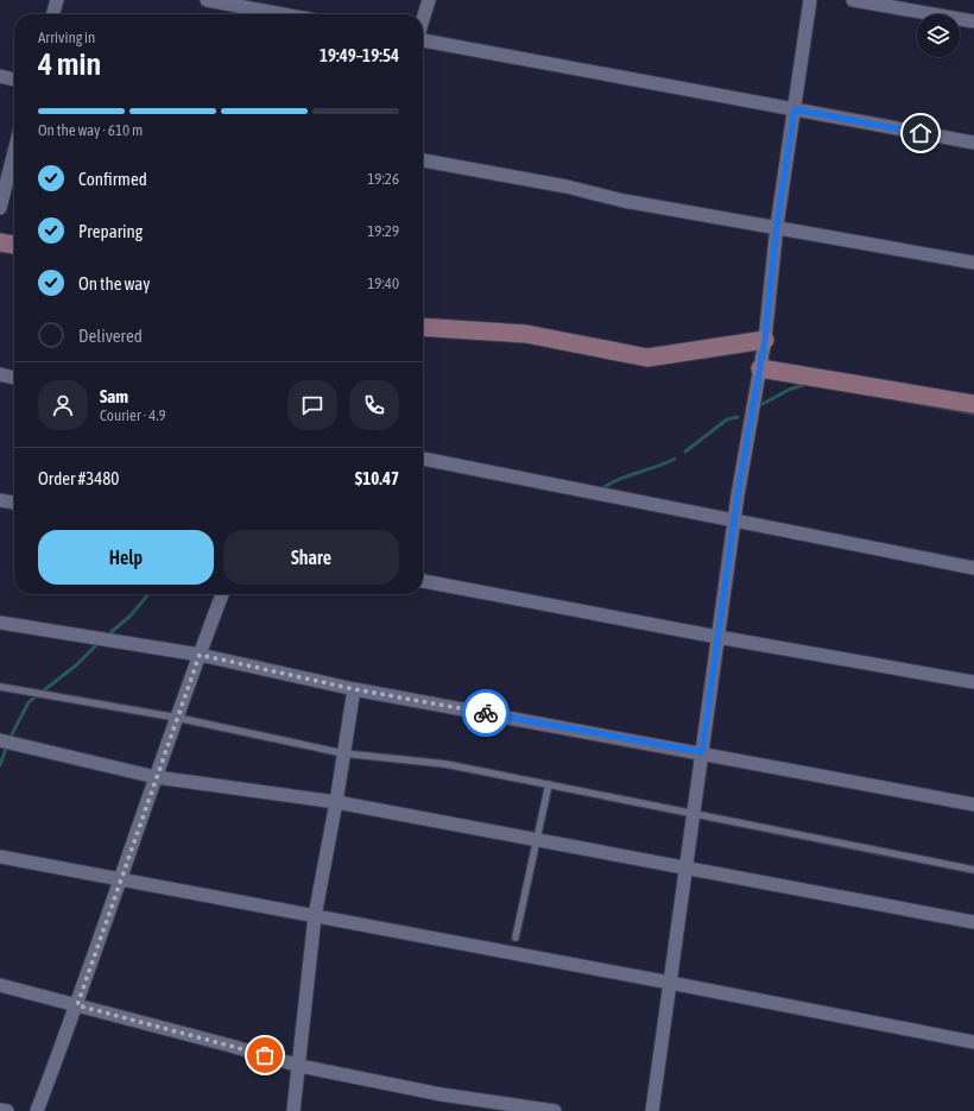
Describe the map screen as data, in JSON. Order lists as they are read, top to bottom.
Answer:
{
  "page": {
    "heading": ["4 min", "Arriving in", "19:49–19:54"],
    "panel": [
      "Sam",
      "Courier · 4.9",
      "Order #3480",
      "$10.47"
    ],
    "bar": "On the way · 610 m",
    "list": [
      ["Confirmed", "19:26"],
      ["Preparing", "19:29"],
      ["On the way", "19:40"],
      "Delivered"
    ],
    "buttons": ["Help", "Share"]
  }
}
